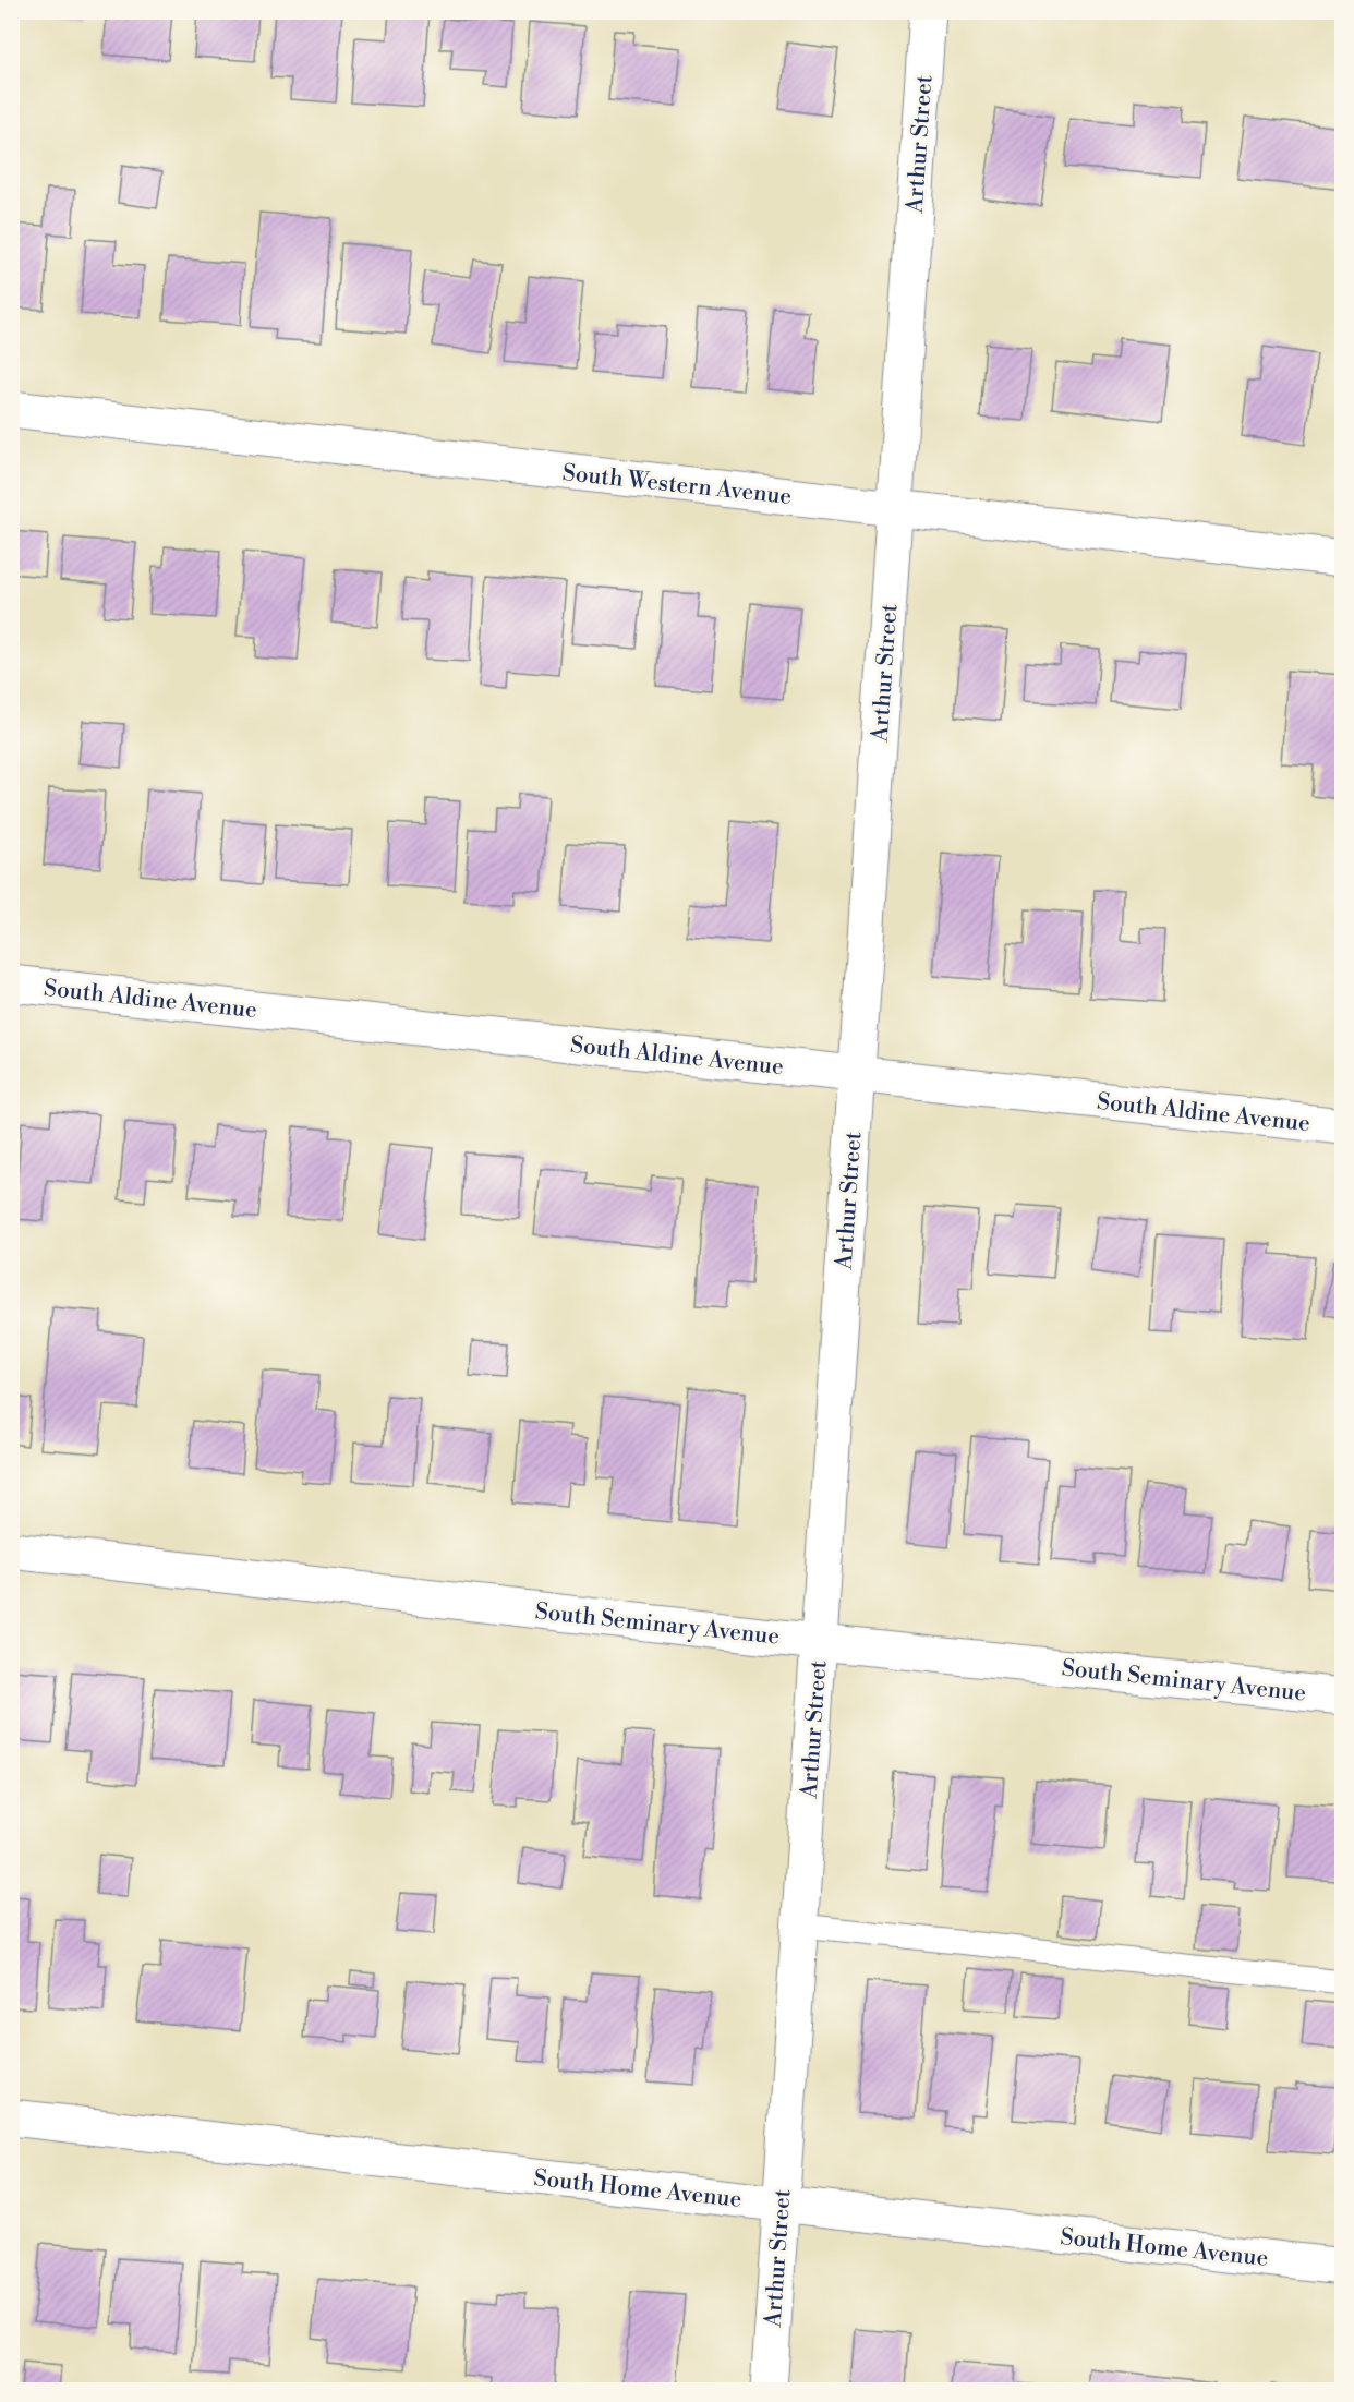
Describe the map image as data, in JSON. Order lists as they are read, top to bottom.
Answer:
{
  "streets": {
    "street": [
      "Arthur Street",
      "South Western Avenue",
      "South Aldine Avenue",
      "South Seminary Avenue",
      "South Home Avenue"
    ]
  },
  "crossings": [
    ["Arthur Street", "South Western Avenue"],
    ["Arthur Street", "South Aldine Avenue"],
    ["Arthur Street", "South Seminary Avenue"],
    ["Arthur Street", "South Home Avenue"]
  ]
}
